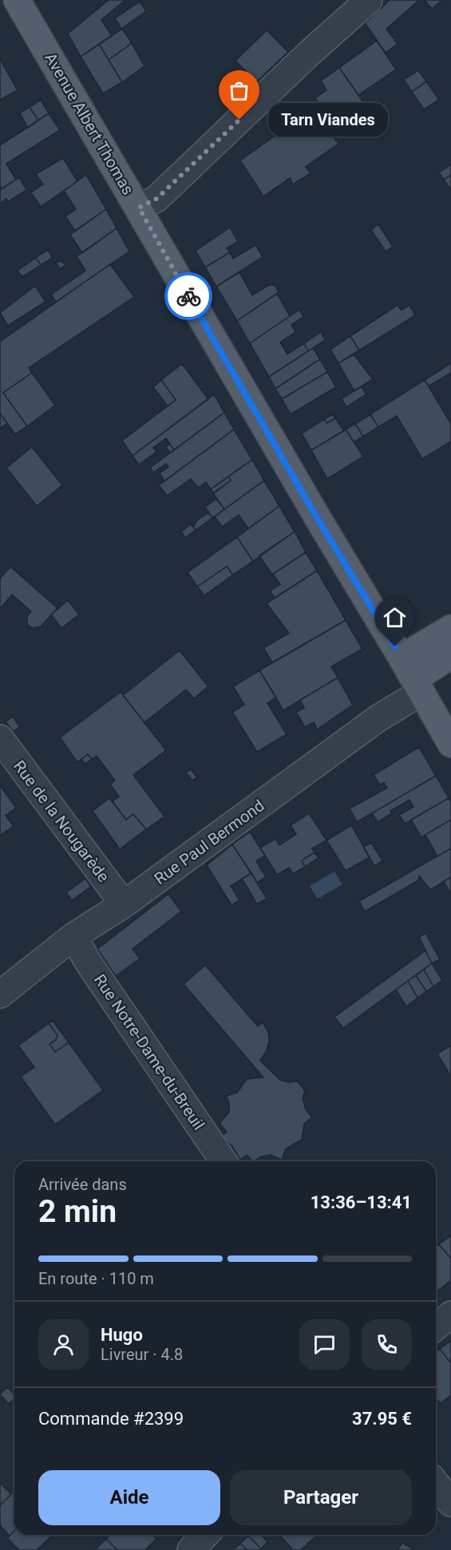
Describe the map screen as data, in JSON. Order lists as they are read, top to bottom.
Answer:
{
  "streets": {
    "main road": ["Avenue Albert Thomas"],
    "street": ["Rue de la Nougarède", "Rue Paul Bermond", "Rue Notre-Dame-du-Breuil"]
  },
  "crossings": [
    ["Avenue Albert Thomas", "Rue Paul Bermond"],
    ["Rue de la Nougarède", "Rue Paul Bermond"],
    ["Rue Paul Bermond", "Rue Notre-Dame-du-Breuil"]
  ],
  "places": ["Tarn Viandes"],
  "page": {
    "bubble": "Tarn Viandes",
    "heading": ["2 min", "Arrivée dans", "13:36–13:41"],
    "panel": [
      "Hugo",
      "Livreur · 4.8",
      "Commande #2399",
      "37.95 €"
    ],
    "bar": "En route · 110 m",
    "buttons": ["Aide", "Partager"]
  }
}
